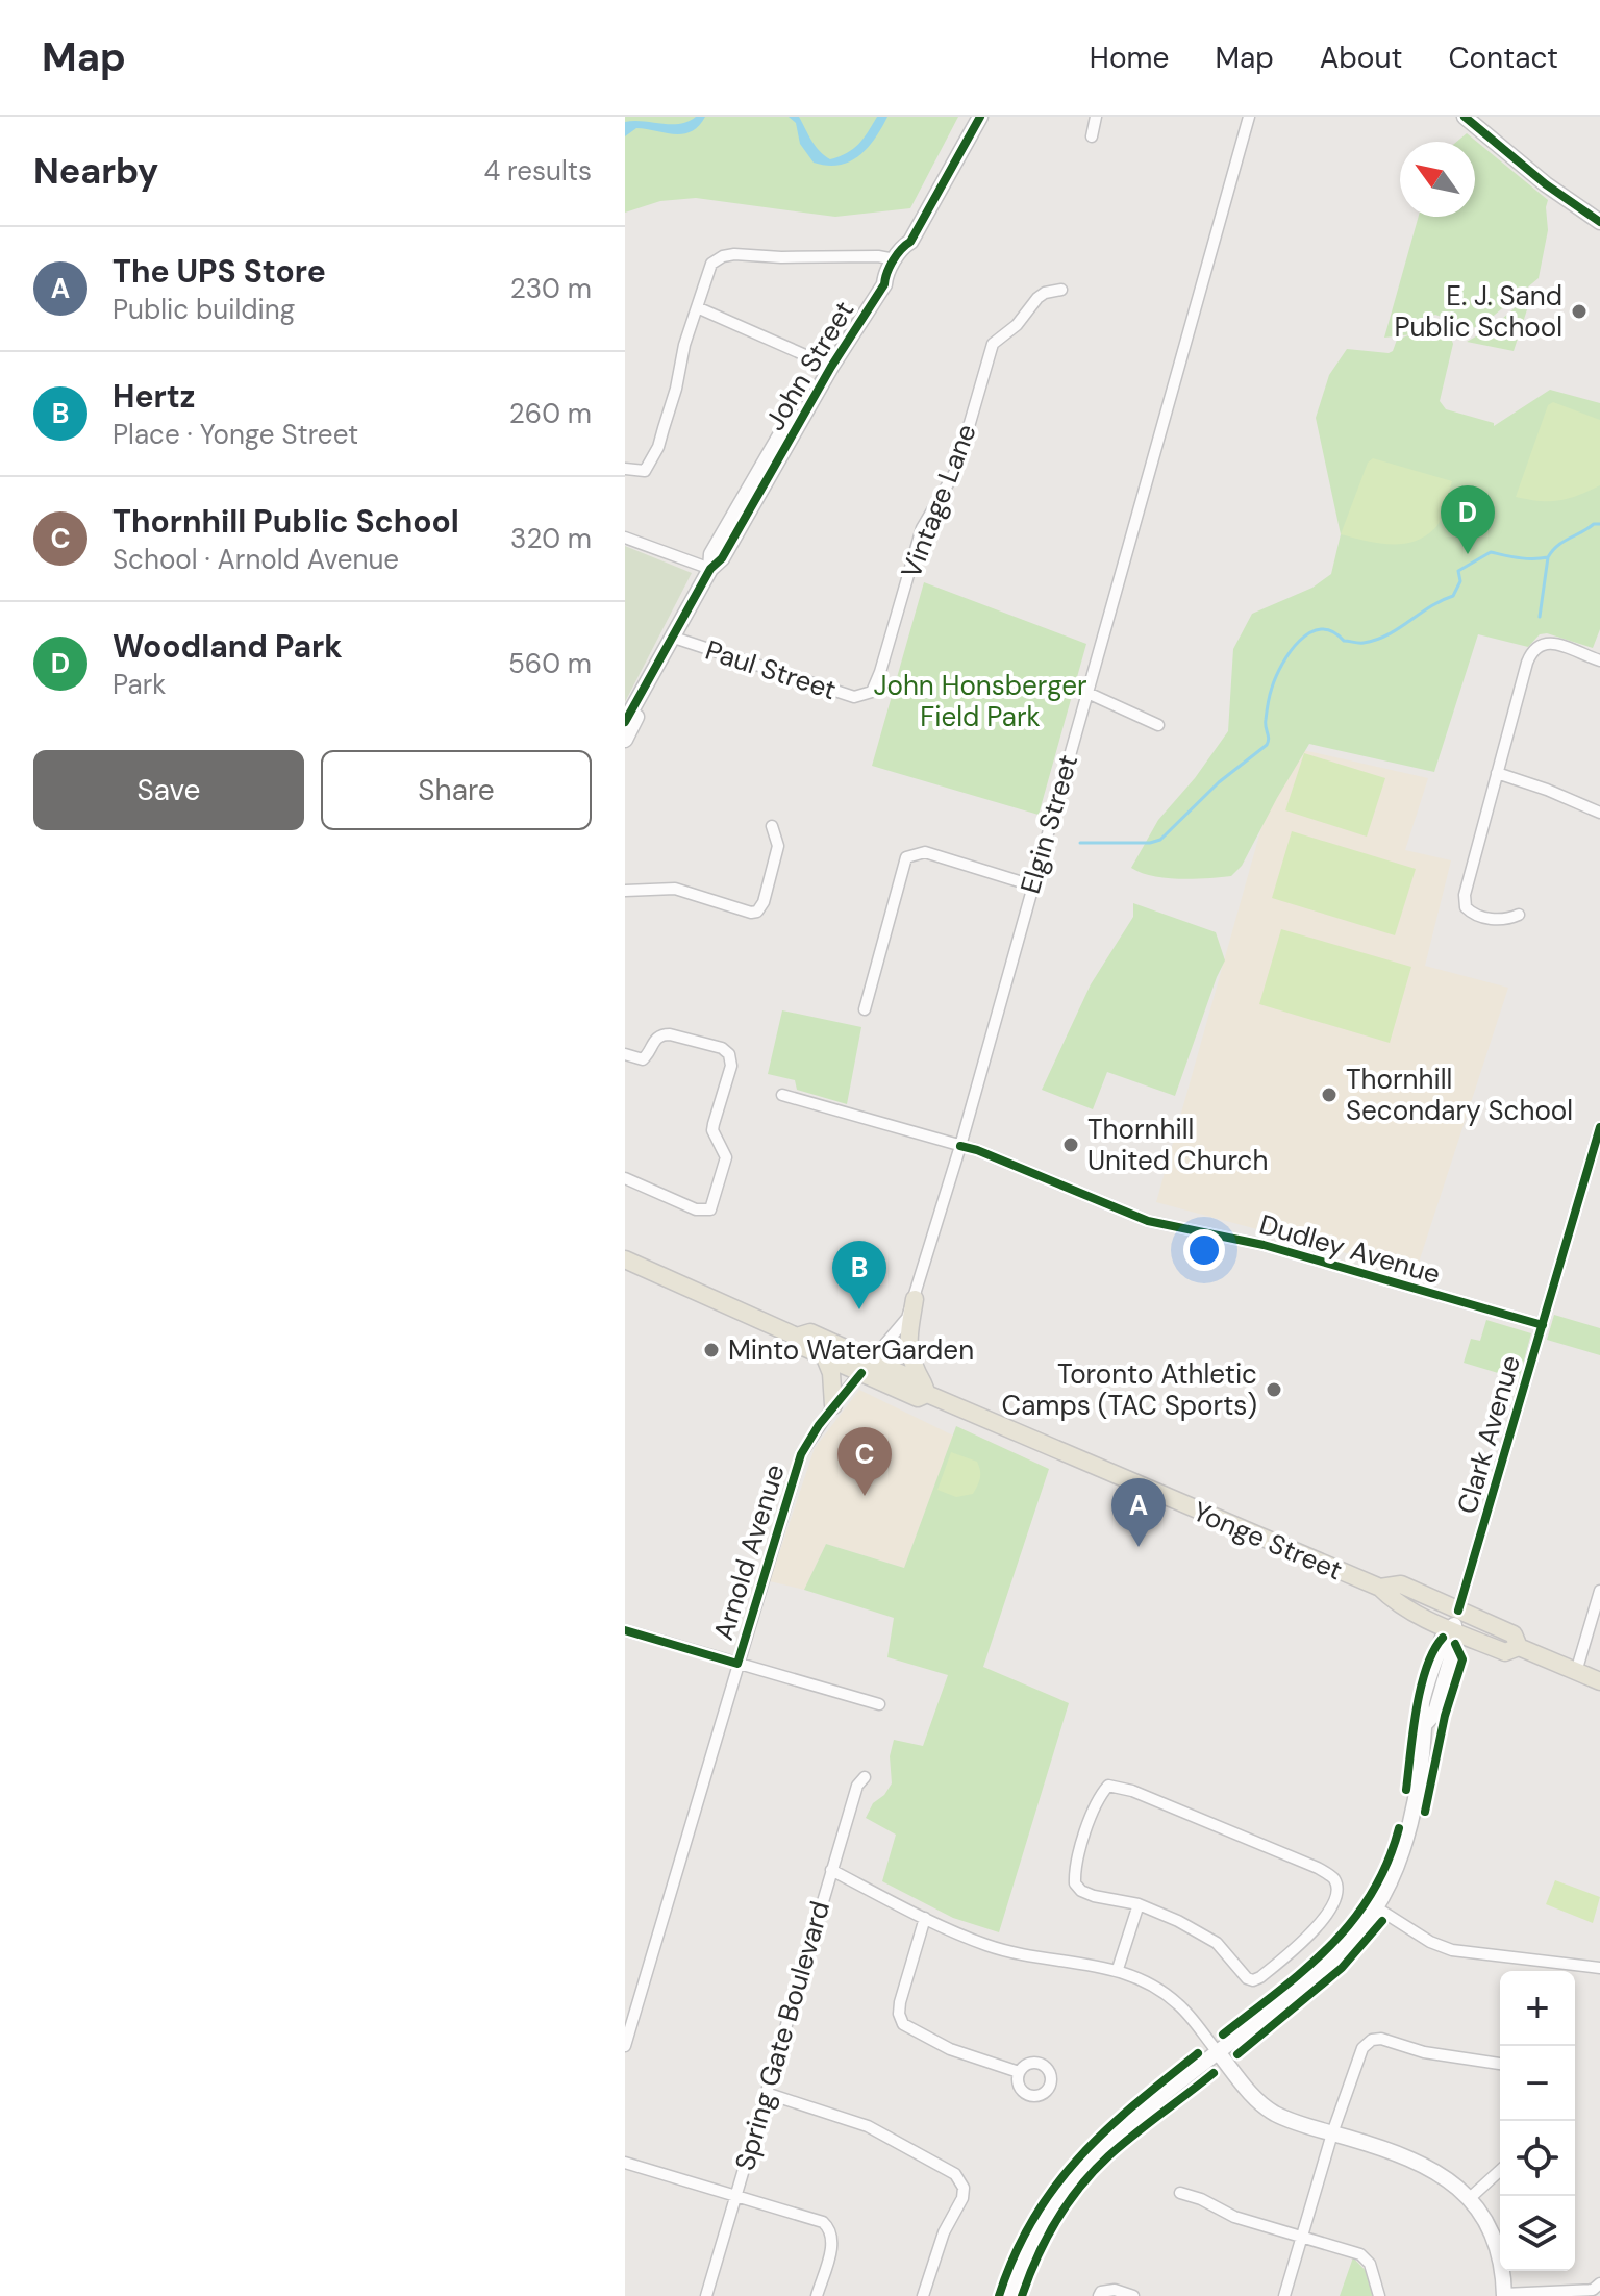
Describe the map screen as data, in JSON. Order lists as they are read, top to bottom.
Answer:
{
  "streets": {
    "main road": ["Yonge Street"],
    "street": [
      "John Street",
      "Vintage Lane",
      "Paul Street",
      "Elgin Street",
      "Dudley Avenue",
      "Clark Avenue",
      "Arnold Avenue",
      "Spring Gate Boulevard"
    ]
  },
  "crossings": [
    ["John Street", "Paul Street"],
    ["Vintage Lane", "Paul Street"],
    ["Elgin Street", "Dudley Avenue"],
    ["Elgin Street", "Yonge Street"],
    ["Elgin Street", "Arnold Avenue"],
    ["Dudley Avenue", "Clark Avenue"],
    ["Clark Avenue", "Yonge Street"],
    ["Yonge Street", "Arnold Avenue"]
  ],
  "parks": ["John Honsberger Field Park"],
  "places": [
    "E. J. Sand Public School",
    "Thornhill Secondary School",
    "Thornhill United Church",
    "Minto WaterGarden",
    "Toronto Athletic Camps (TAC Sports)"
  ],
  "north": "top left",
  "page": {
    "header": "Map",
    "nav": [
      "Home",
      "Map",
      "About",
      "Contact"
    ],
    "heading": ["Nearby", "4 results"],
    "list": [
      {
        "mark": "A",
        "name": "The UPS Store",
        "note": "Public building",
        "value": "230 m"
      },
      {
        "mark": "B",
        "name": "Hertz",
        "note": "Place · Yonge Street",
        "value": "260 m"
      },
      {
        "mark": "C",
        "name": "Thornhill Public School",
        "note": "School · Arnold Avenue",
        "value": "320 m"
      },
      {
        "mark": "D",
        "name": "Woodland Park",
        "note": "Park",
        "value": "560 m"
      }
    ],
    "pins": [
      "D",
      "B",
      "C",
      "A"
    ],
    "buttons": ["Save", "Share"],
    "map_buttons": ["+", "−"]
  }
}
